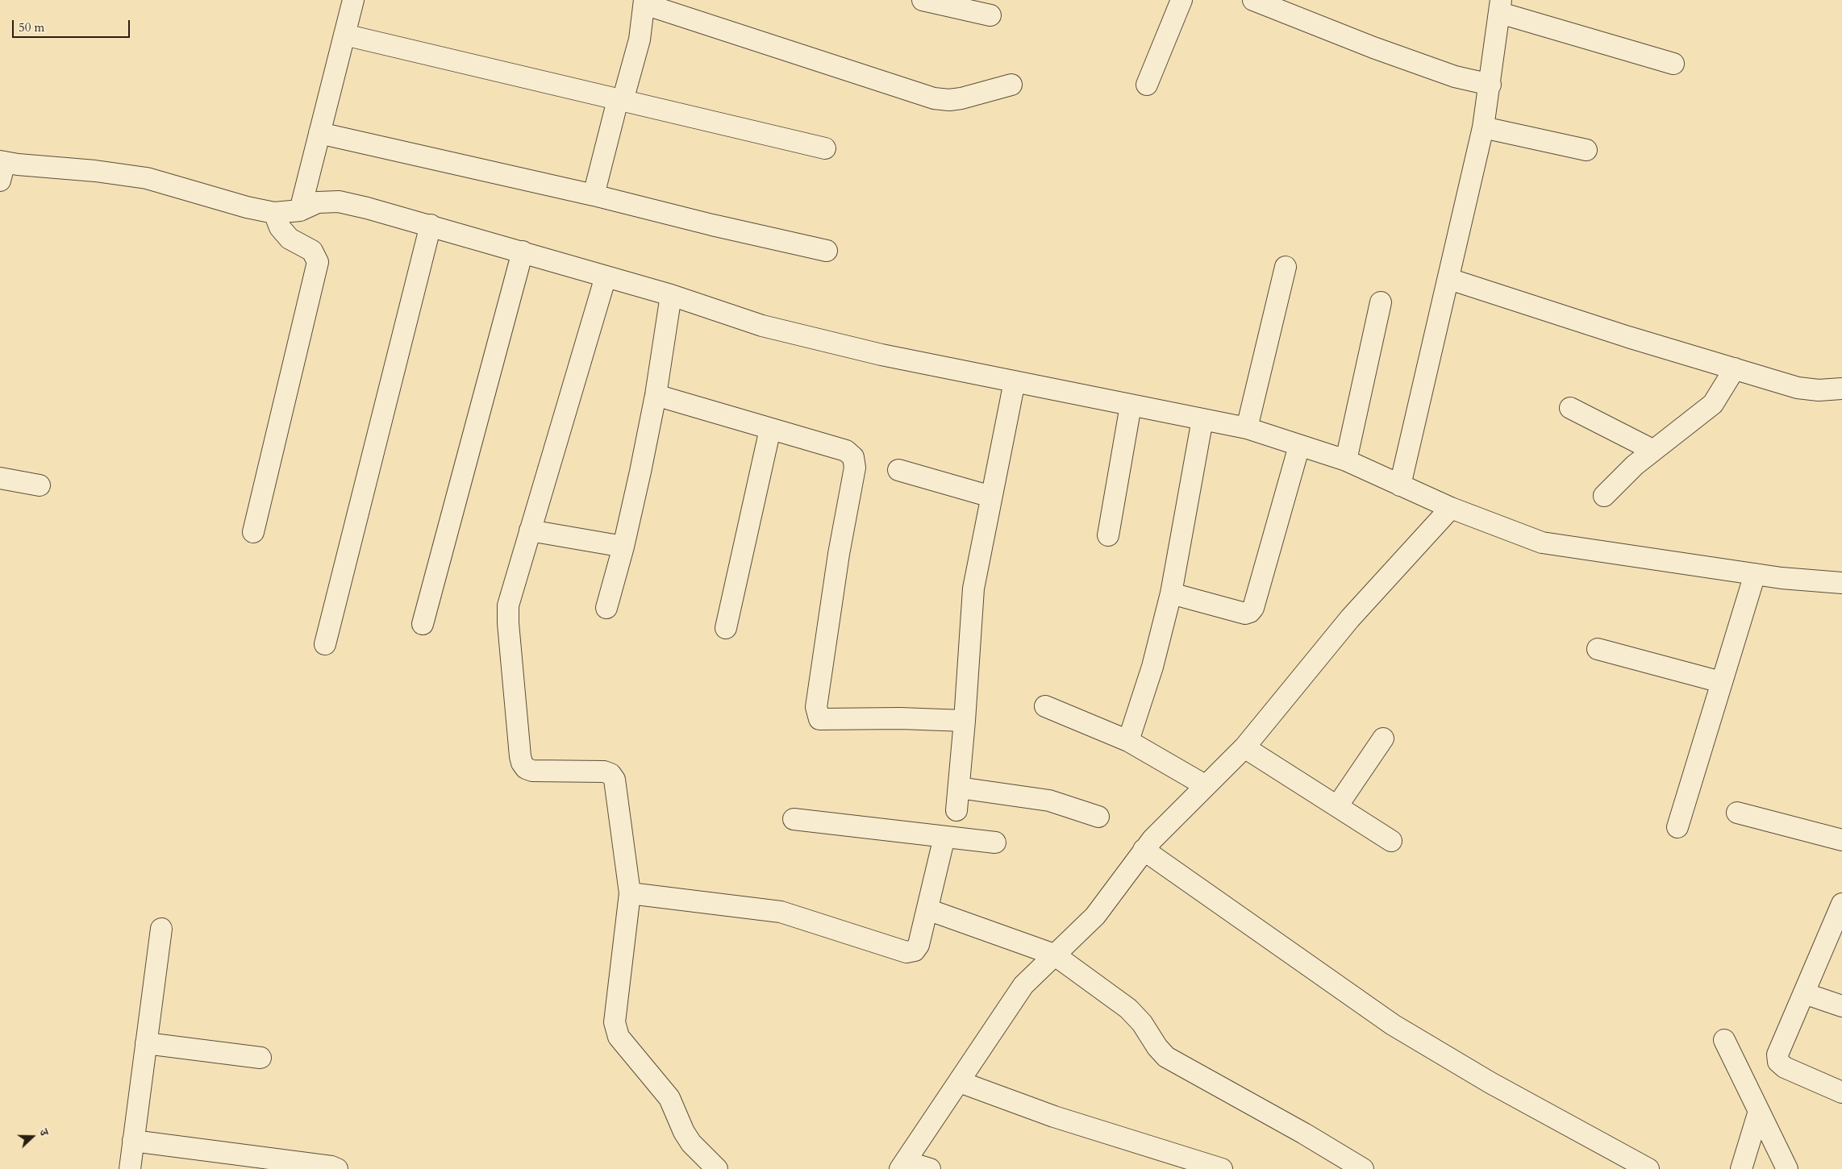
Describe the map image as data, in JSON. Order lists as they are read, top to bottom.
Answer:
{
  "scale_bar": "50 m",
  "north": "right"
}
